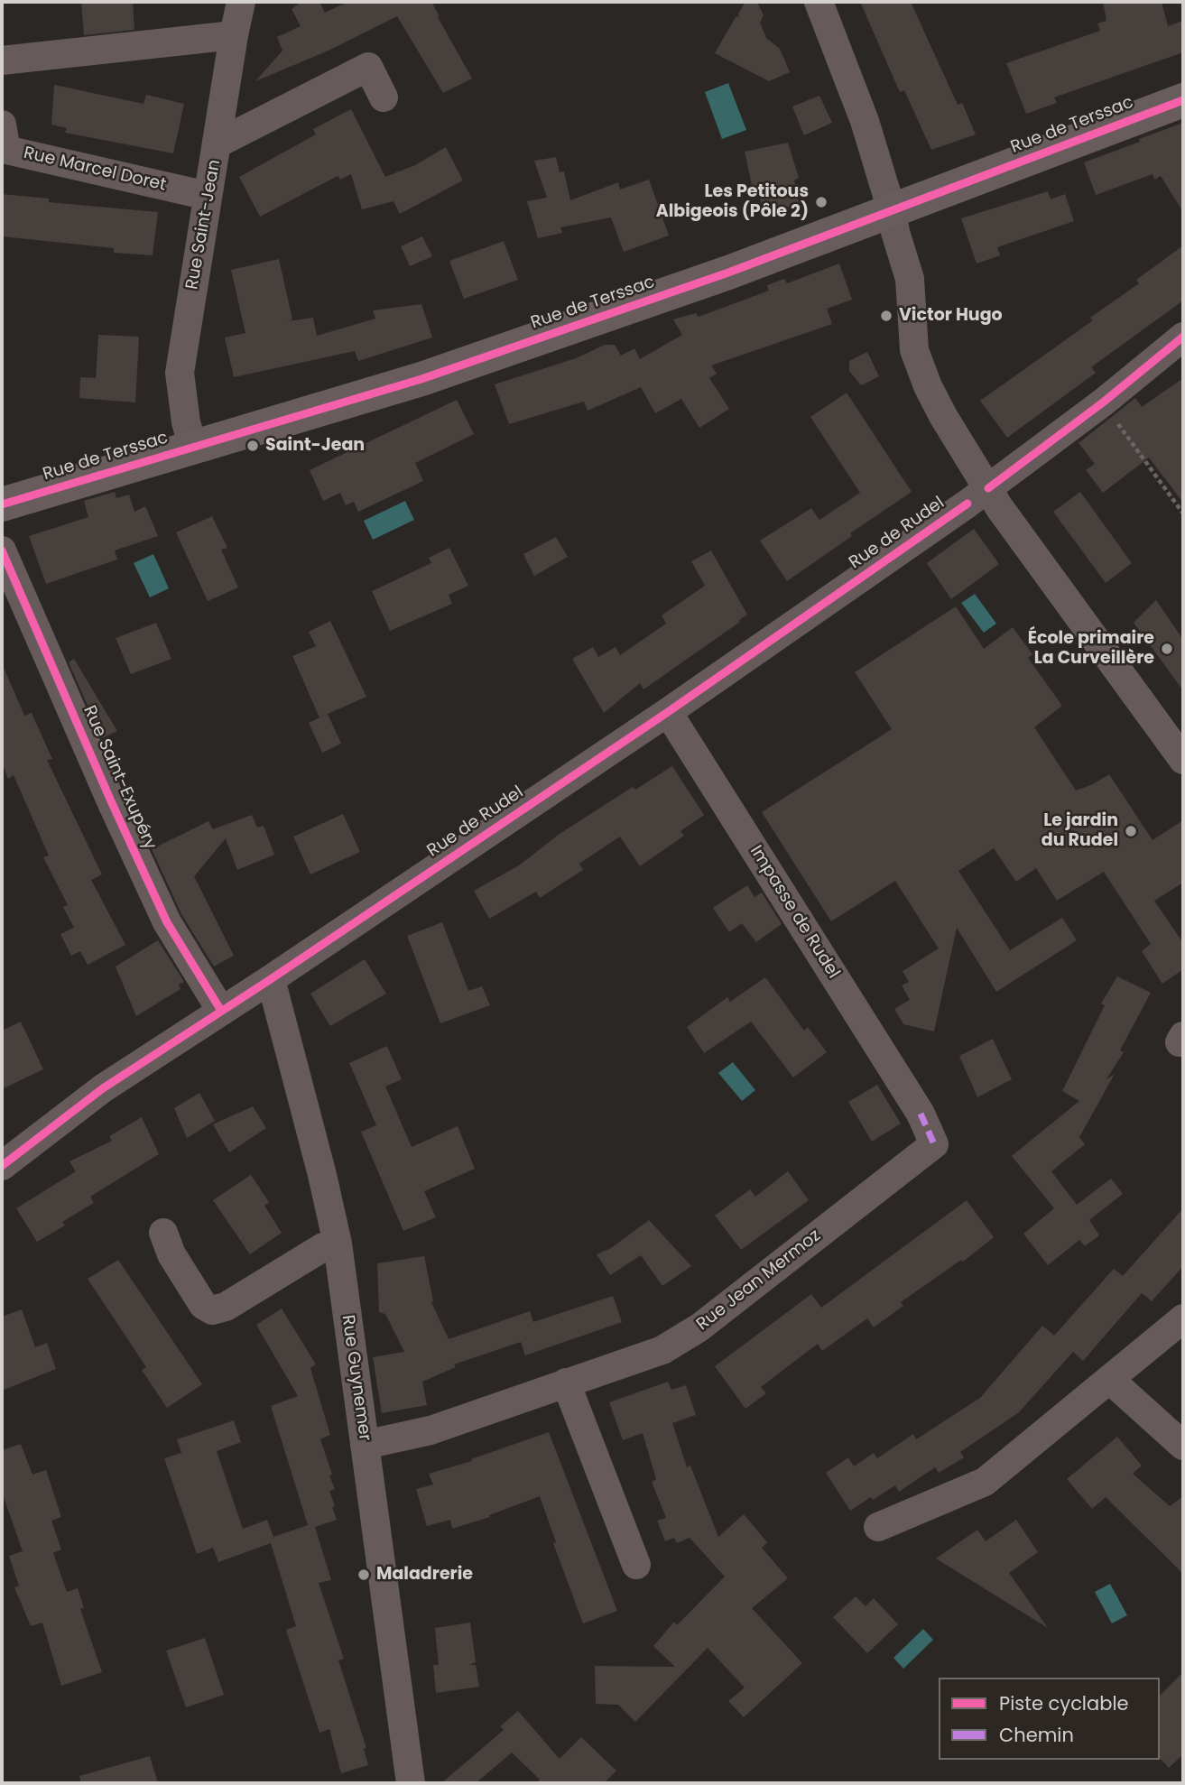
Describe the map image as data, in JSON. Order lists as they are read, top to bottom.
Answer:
{
  "streets": {
    "street": [
      "Rue de Terssac",
      "Rue Marcel Doret",
      "Rue Saint-Jean",
      "Rue de Rudel",
      "Rue Saint-Exupéry",
      "Impasse de Rudel",
      "Rue Jean Mermoz",
      "Rue Guynemer"
    ]
  },
  "crossings": [
    ["Rue de Terssac", "Rue Saint-Jean"],
    ["Rue Marcel Doret", "Rue Saint-Jean"],
    ["Rue de Rudel", "Rue Saint-Exupéry"],
    ["Rue de Rudel", "Impasse de Rudel"],
    ["Rue de Rudel", "Rue Guynemer"],
    ["Impasse de Rudel", "Rue Jean Mermoz"],
    ["Rue Jean Mermoz", "Rue Guynemer"]
  ],
  "places": [
    "Les Petitous Albigeois (Pôle 2)",
    "Victor Hugo",
    "Saint-Jean",
    "École primaire La Curveillère",
    "Le jardin du Rudel",
    "Maladrerie"
  ],
  "legend": ["Piste cyclable", "Chemin"]
}
